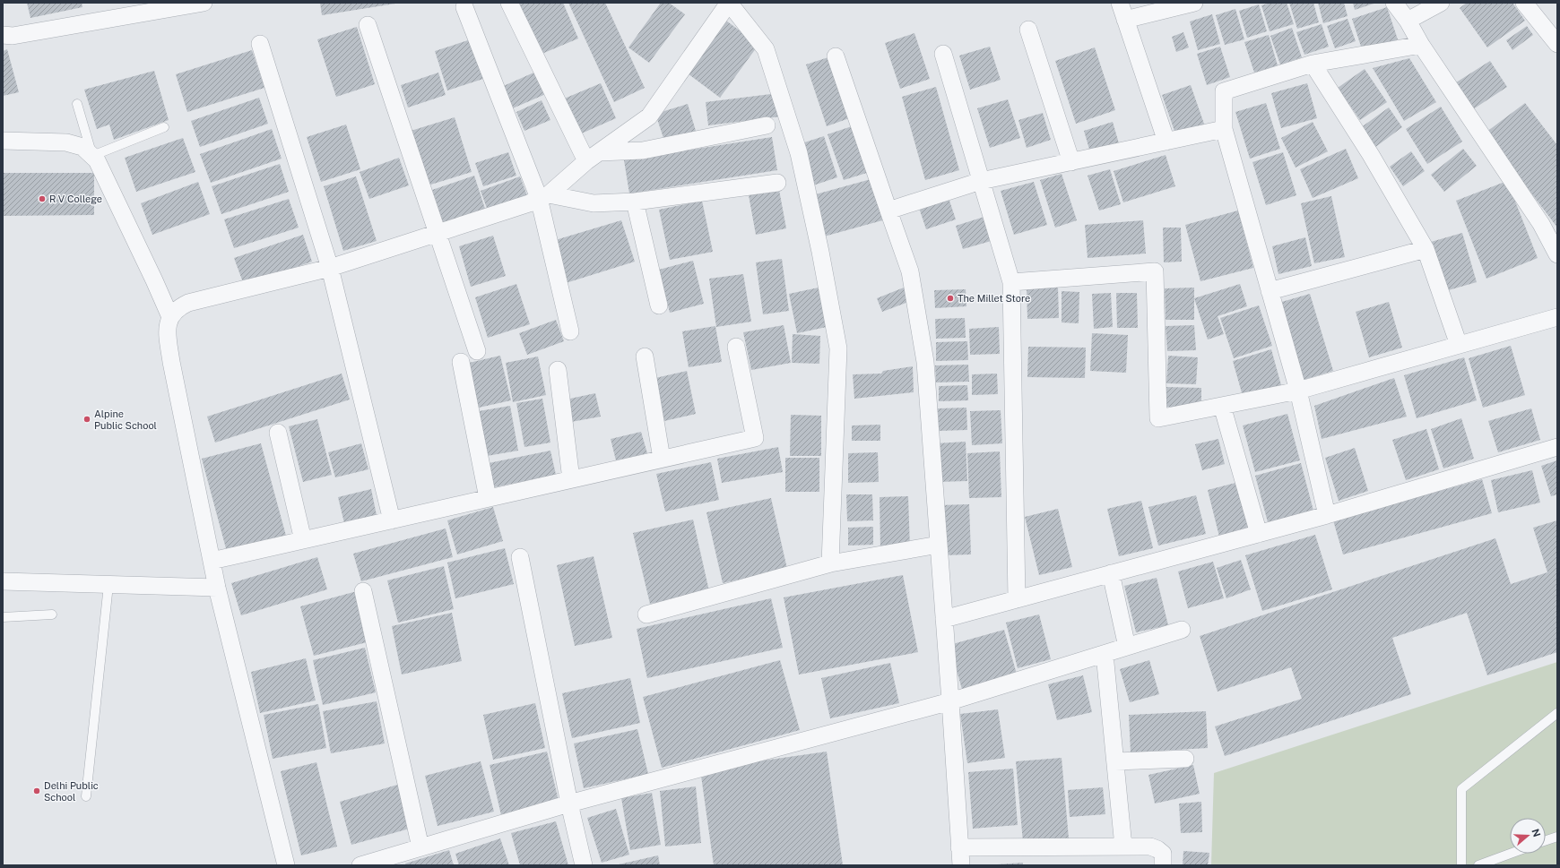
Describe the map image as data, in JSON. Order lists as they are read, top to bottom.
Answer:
{
  "places": [
    "R V College",
    "The Millet Store",
    "Alpine Public School",
    "Delhi Public School"
  ],
  "north": "right"
}
